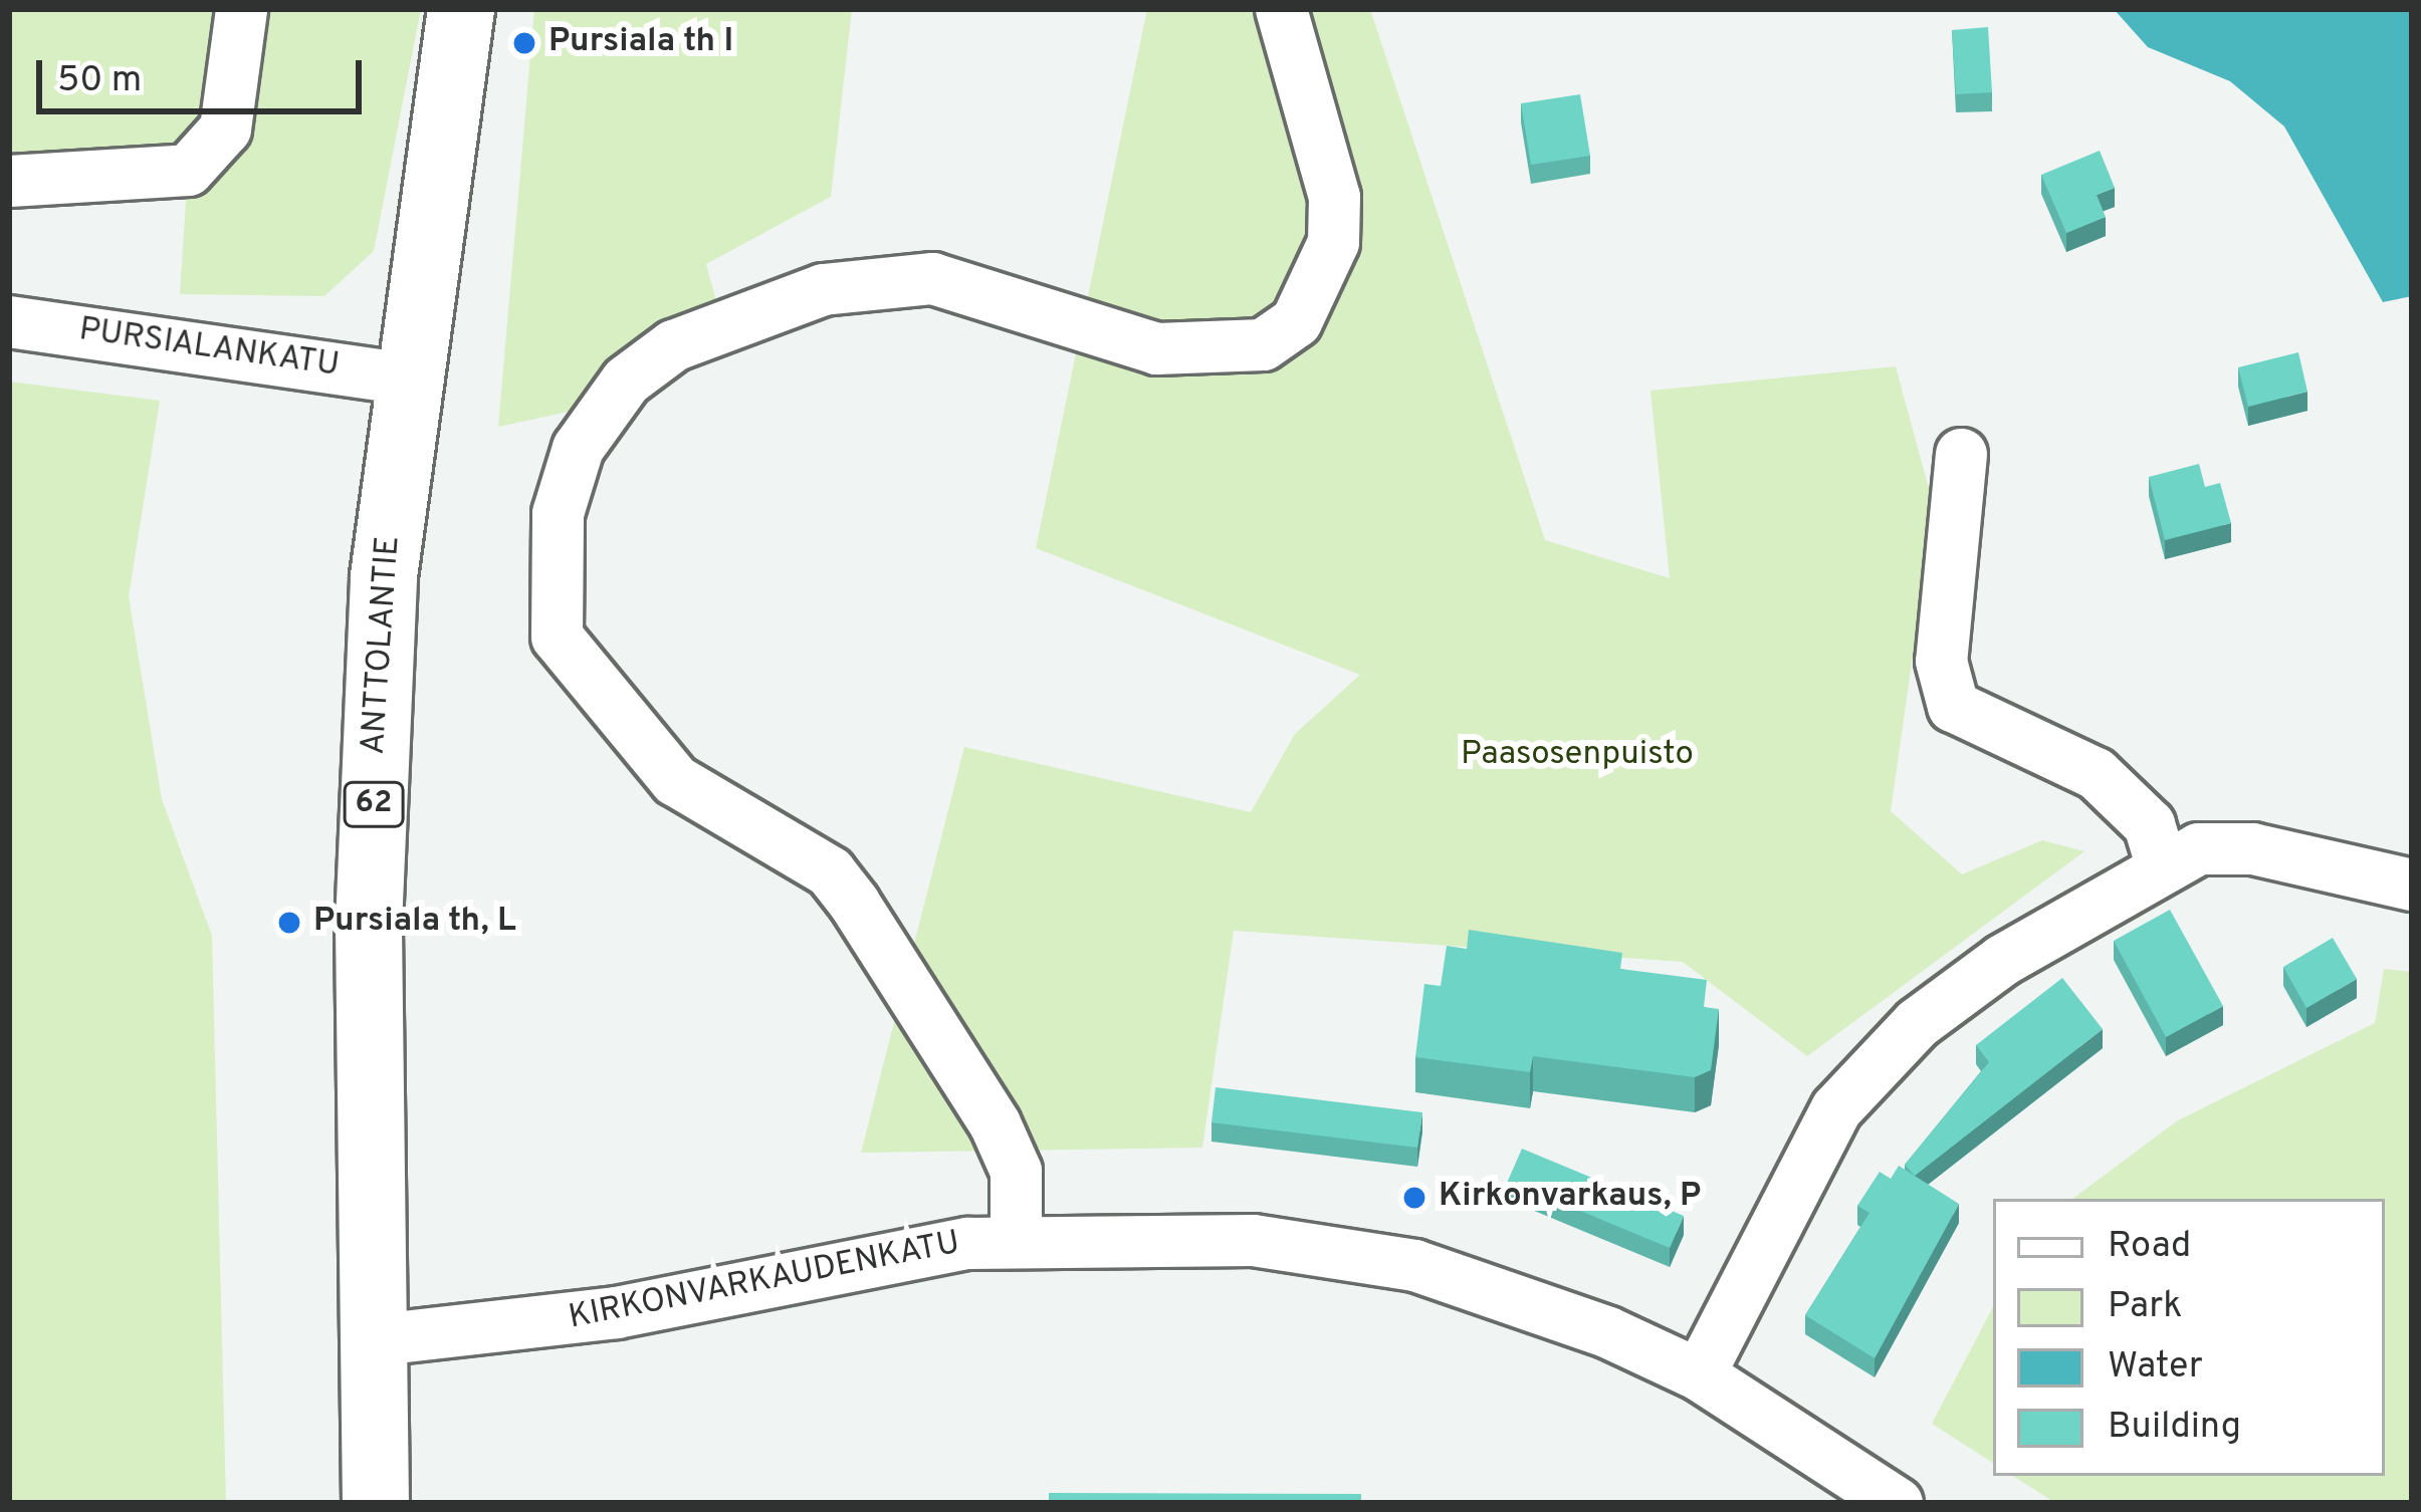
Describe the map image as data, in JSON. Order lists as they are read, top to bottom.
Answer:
{
  "streets": {
    "main road": ["ANTTOLANTIE", "62"],
    "street": ["PURSIALANKATU", "KIRKONVARKAUDENKATU"]
  },
  "crossings": [
    ["PURSIALANKATU", "ANTTOLANTIE"],
    ["ANTTOLANTIE", "KIRKONVARKAUDENKATU"]
  ],
  "parks": ["Paasosenpuisto"],
  "places": ["Pursiala th I", "Pursiala th, L", "Kirkonvarkaus, P"],
  "legend": [
    "Road",
    "Park",
    "Water",
    "Building"
  ],
  "scale_bar": "50 m"
}
